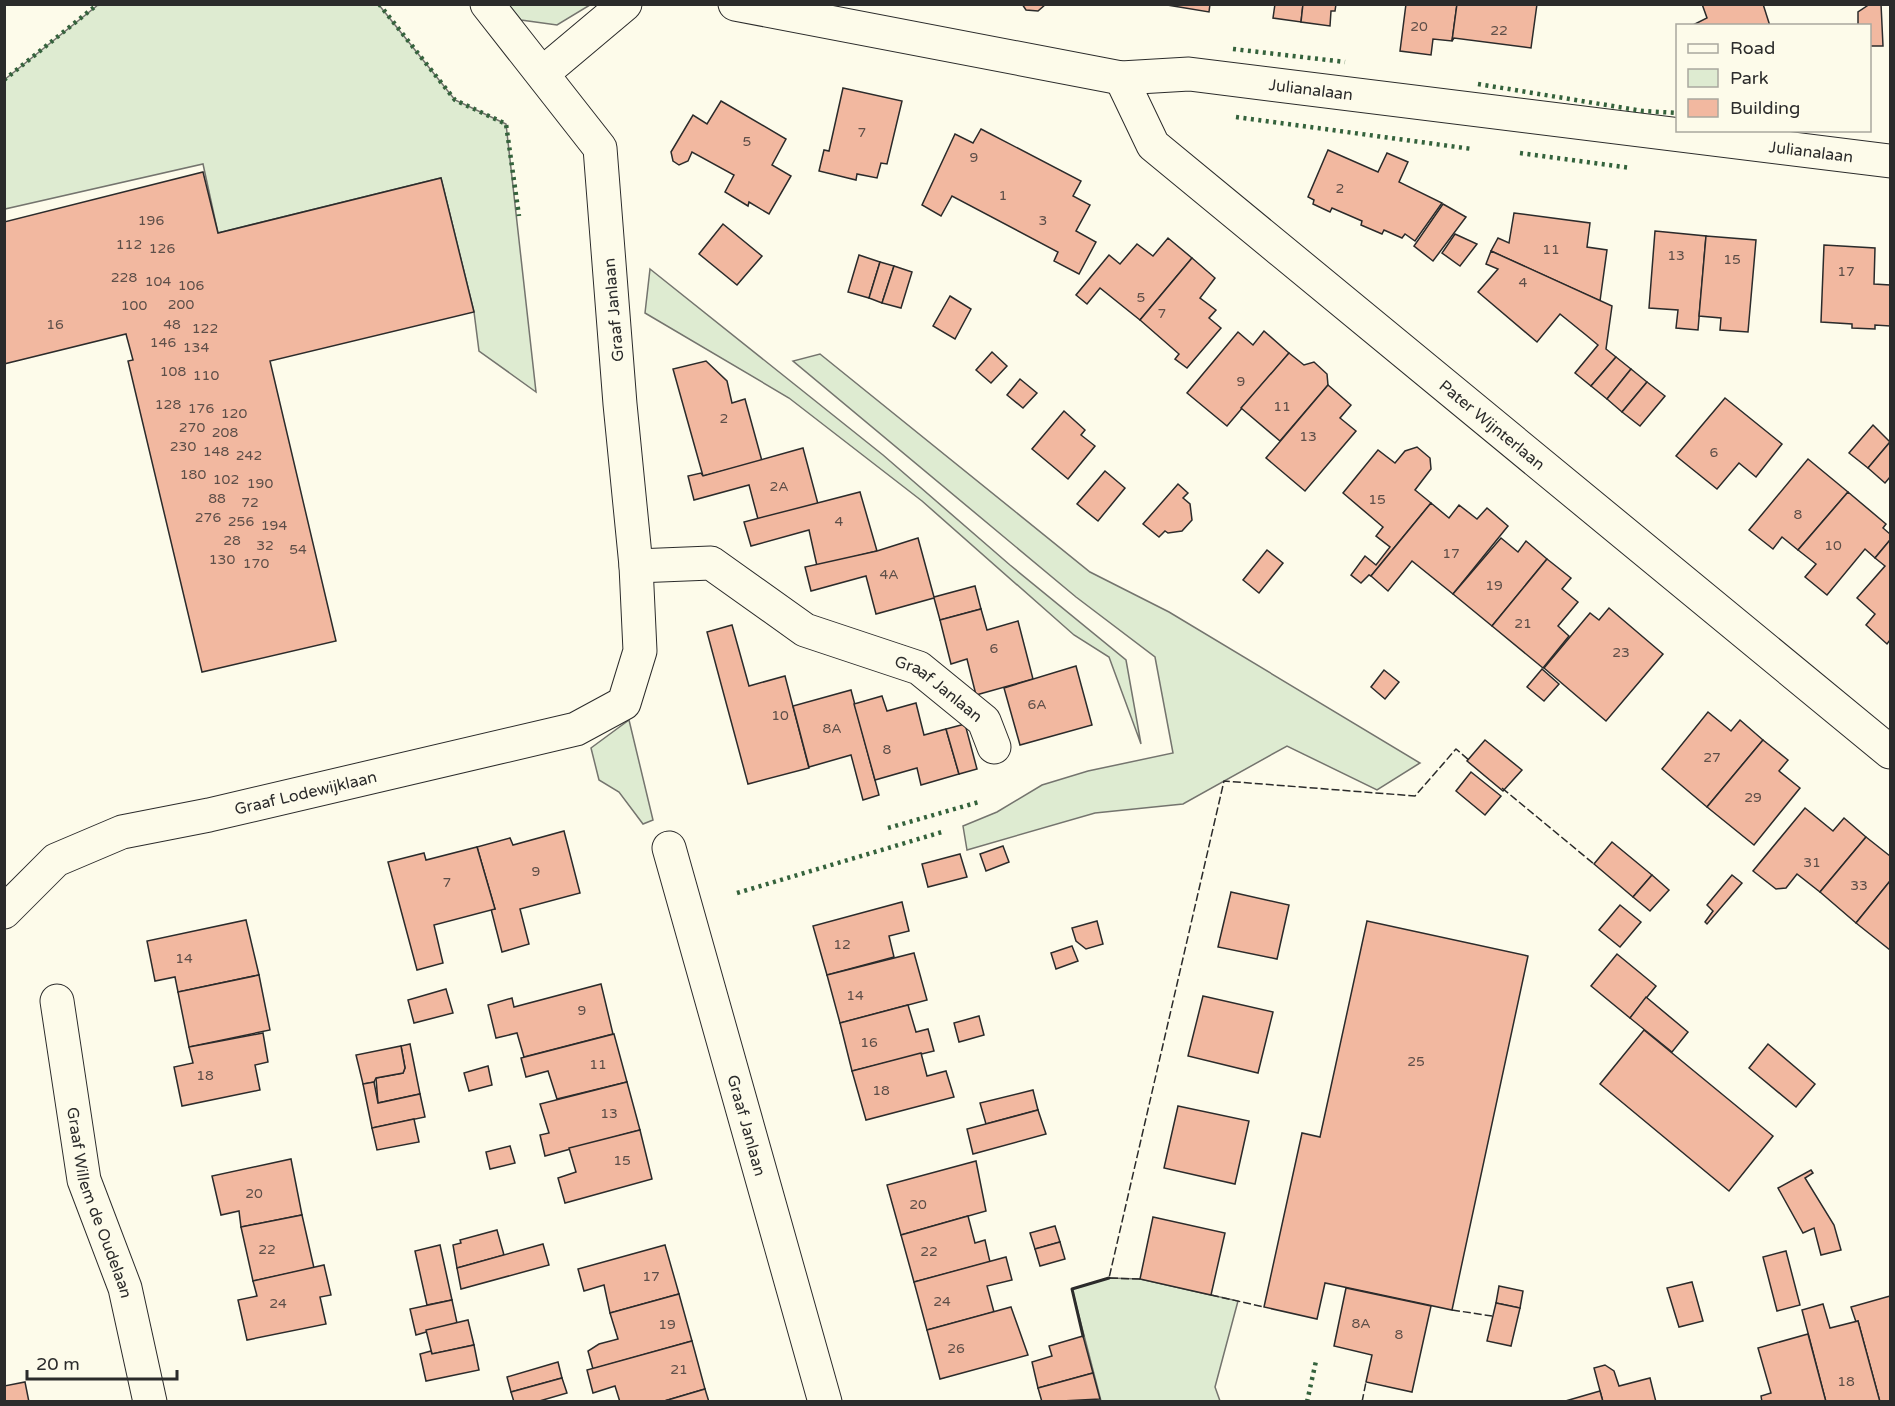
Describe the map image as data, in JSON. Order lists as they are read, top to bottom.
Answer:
{
  "streets": {
    "street": [
      "Julianalaan",
      "Graaf Janlaan",
      "Pater Wijnterlaan",
      "Graaf Lodewijklaan",
      "Graaf Willem de Oudelaan"
    ]
  },
  "crossings": [
    ["Julianalaan", "Pater Wijnterlaan"],
    ["Graaf Janlaan", "Graaf Lodewijklaan"]
  ],
  "house_numbers": [
    "20",
    "22",
    "7",
    "5",
    "9",
    "2",
    "1",
    "196",
    "3",
    "112",
    "126",
    "11",
    "13",
    "15",
    "17",
    "228",
    "104",
    "4",
    "106",
    "5",
    "200",
    "100",
    "7",
    "16",
    "48",
    "122",
    "146",
    "134",
    "108",
    "110",
    "9",
    "128",
    "11",
    "176",
    "120",
    "2",
    "270",
    "208",
    "13",
    "230",
    "148",
    "6",
    "242",
    "180",
    "102",
    "190",
    "2A",
    "88",
    "15",
    "72",
    "8",
    "276",
    "256",
    "4",
    "194",
    "28",
    "32",
    "10",
    "54",
    "17",
    "130",
    "170",
    "4A",
    "19",
    "21",
    "6",
    "23",
    "6A",
    "10",
    "8A",
    "8",
    "27",
    "29",
    "31",
    "9",
    "7",
    "33",
    "12",
    "14",
    "14",
    "9",
    "16",
    "25",
    "11",
    "18",
    "18",
    "13",
    "15",
    "20",
    "20",
    "22",
    "22",
    "17",
    "24",
    "24",
    "8A",
    "19",
    "8",
    "26",
    "21",
    "18"
  ],
  "legend": ["Road", "Park", "Building"],
  "scale_bar": "20 m"
}
